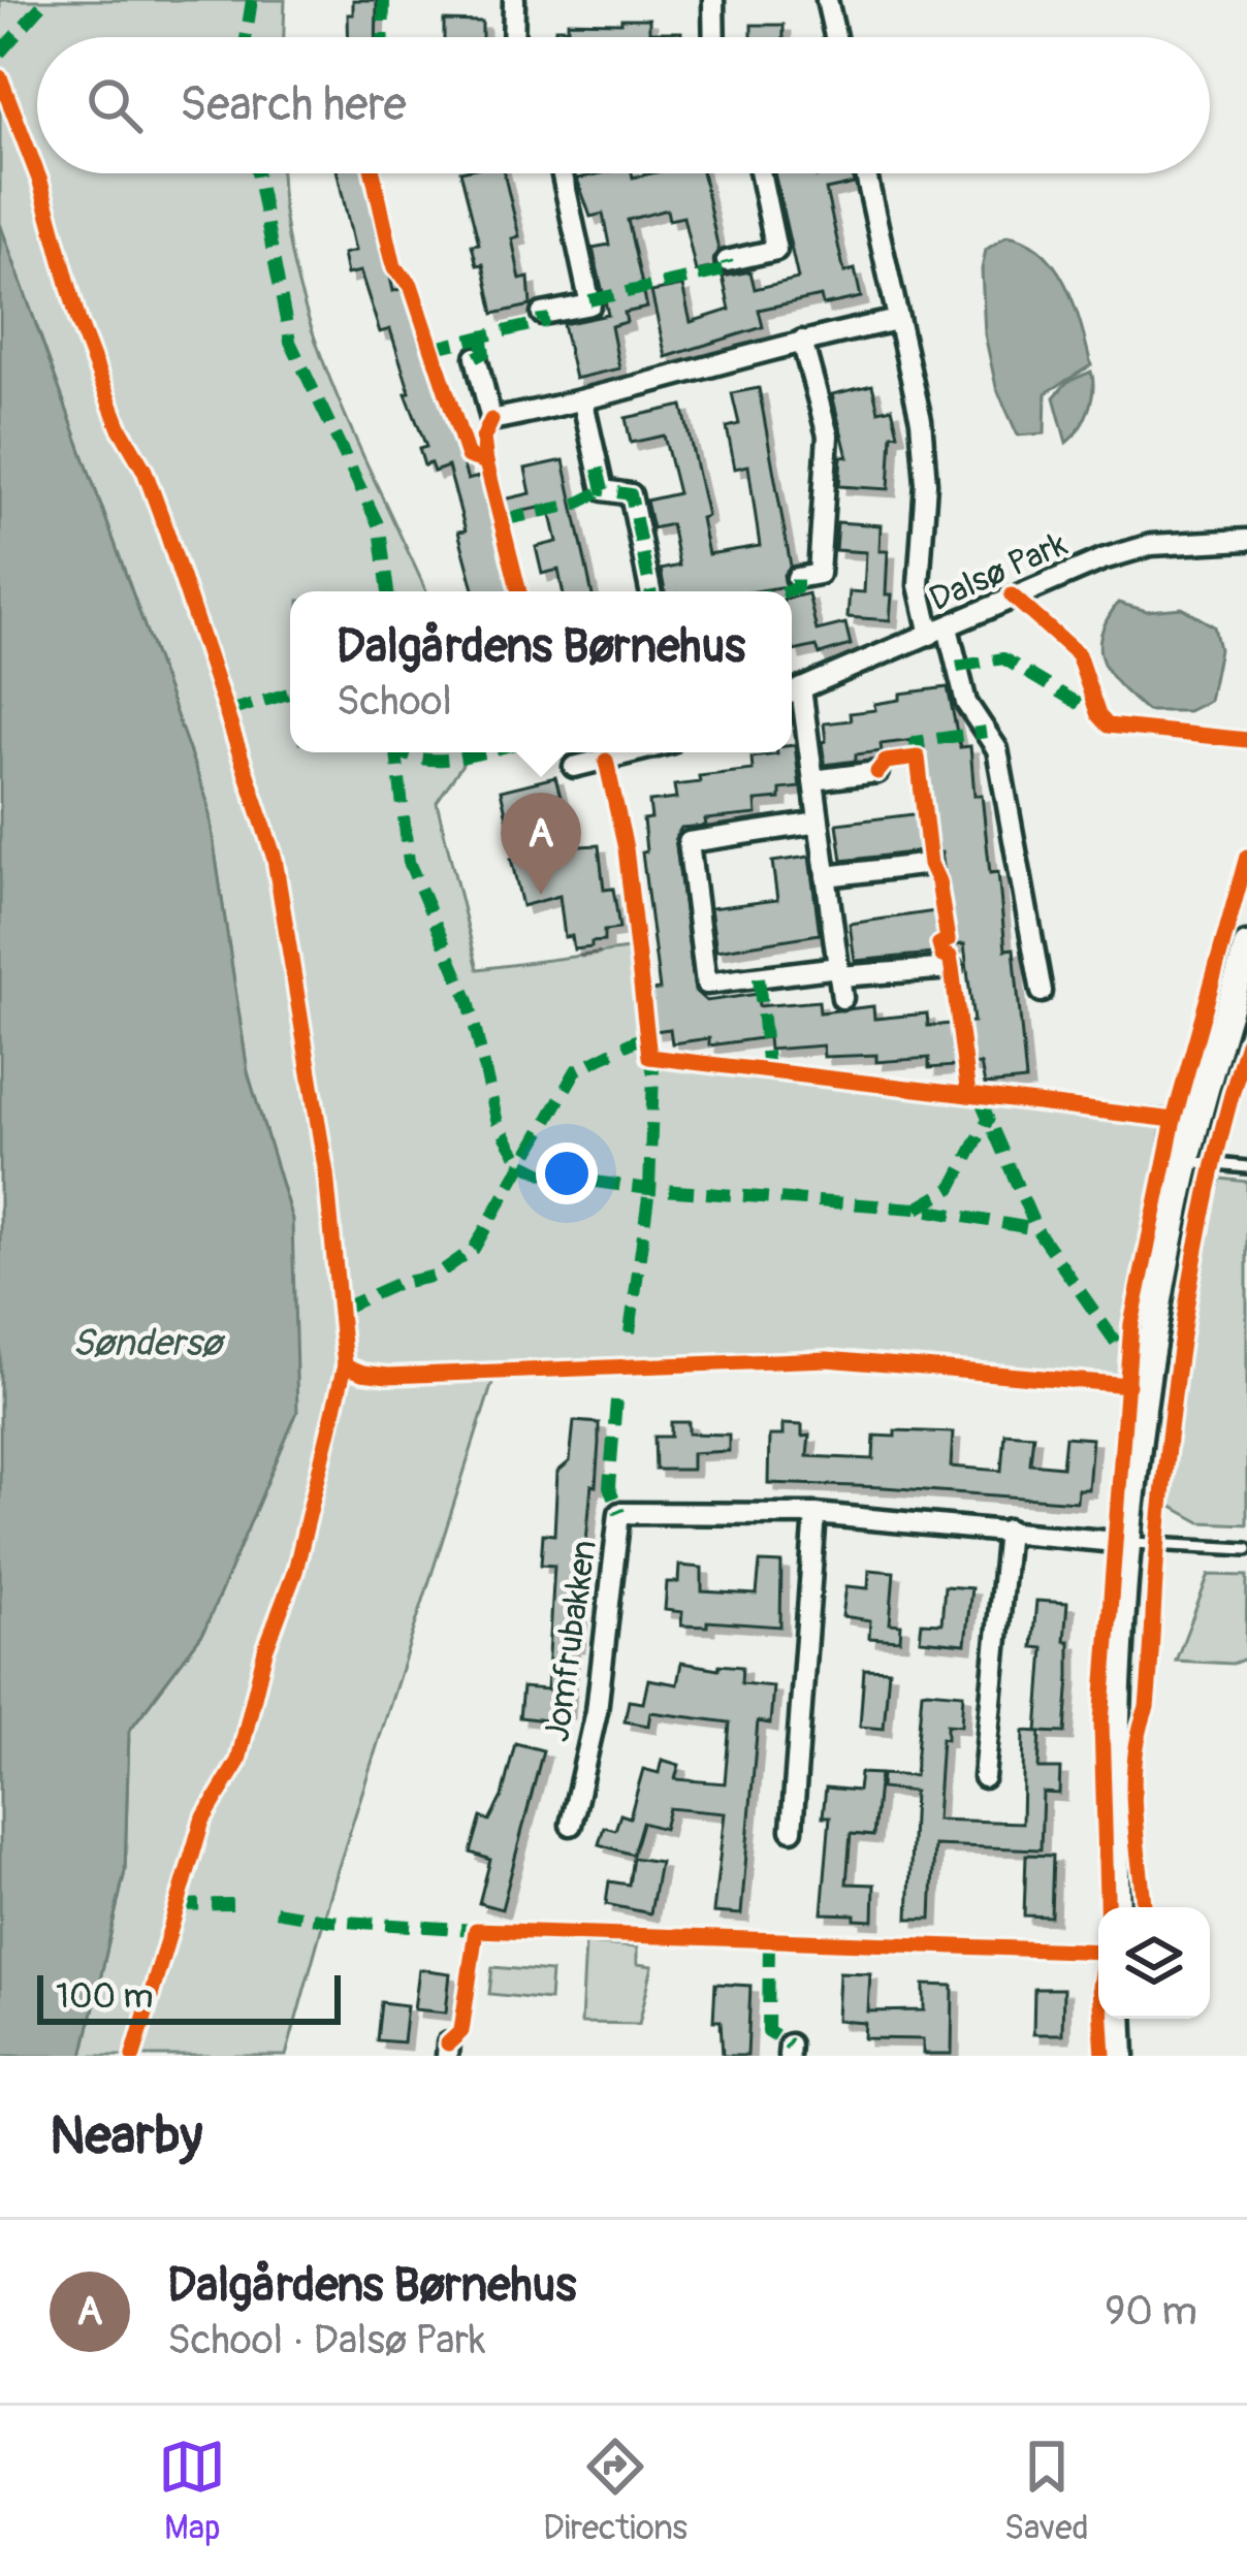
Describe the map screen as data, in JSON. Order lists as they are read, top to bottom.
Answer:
{
  "streets": {
    "street": ["Dalsø Park", "Jomfrubakken"]
  },
  "water": ["Søndersø"],
  "scale_bar": "100 m",
  "page": {
    "search": "Search here",
    "popup": ["Dalgårdens Børnehus", "School"],
    "pins": "A",
    "scale": "100 m",
    "heading": "Nearby",
    "list": [
      {
        "mark": "A",
        "name": "Dalgårdens Børnehus",
        "note": "School · Dalsø Park",
        "value": "90 m"
      }
    ],
    "nav": ["Map", "Directions", "Saved"]
  }
}
